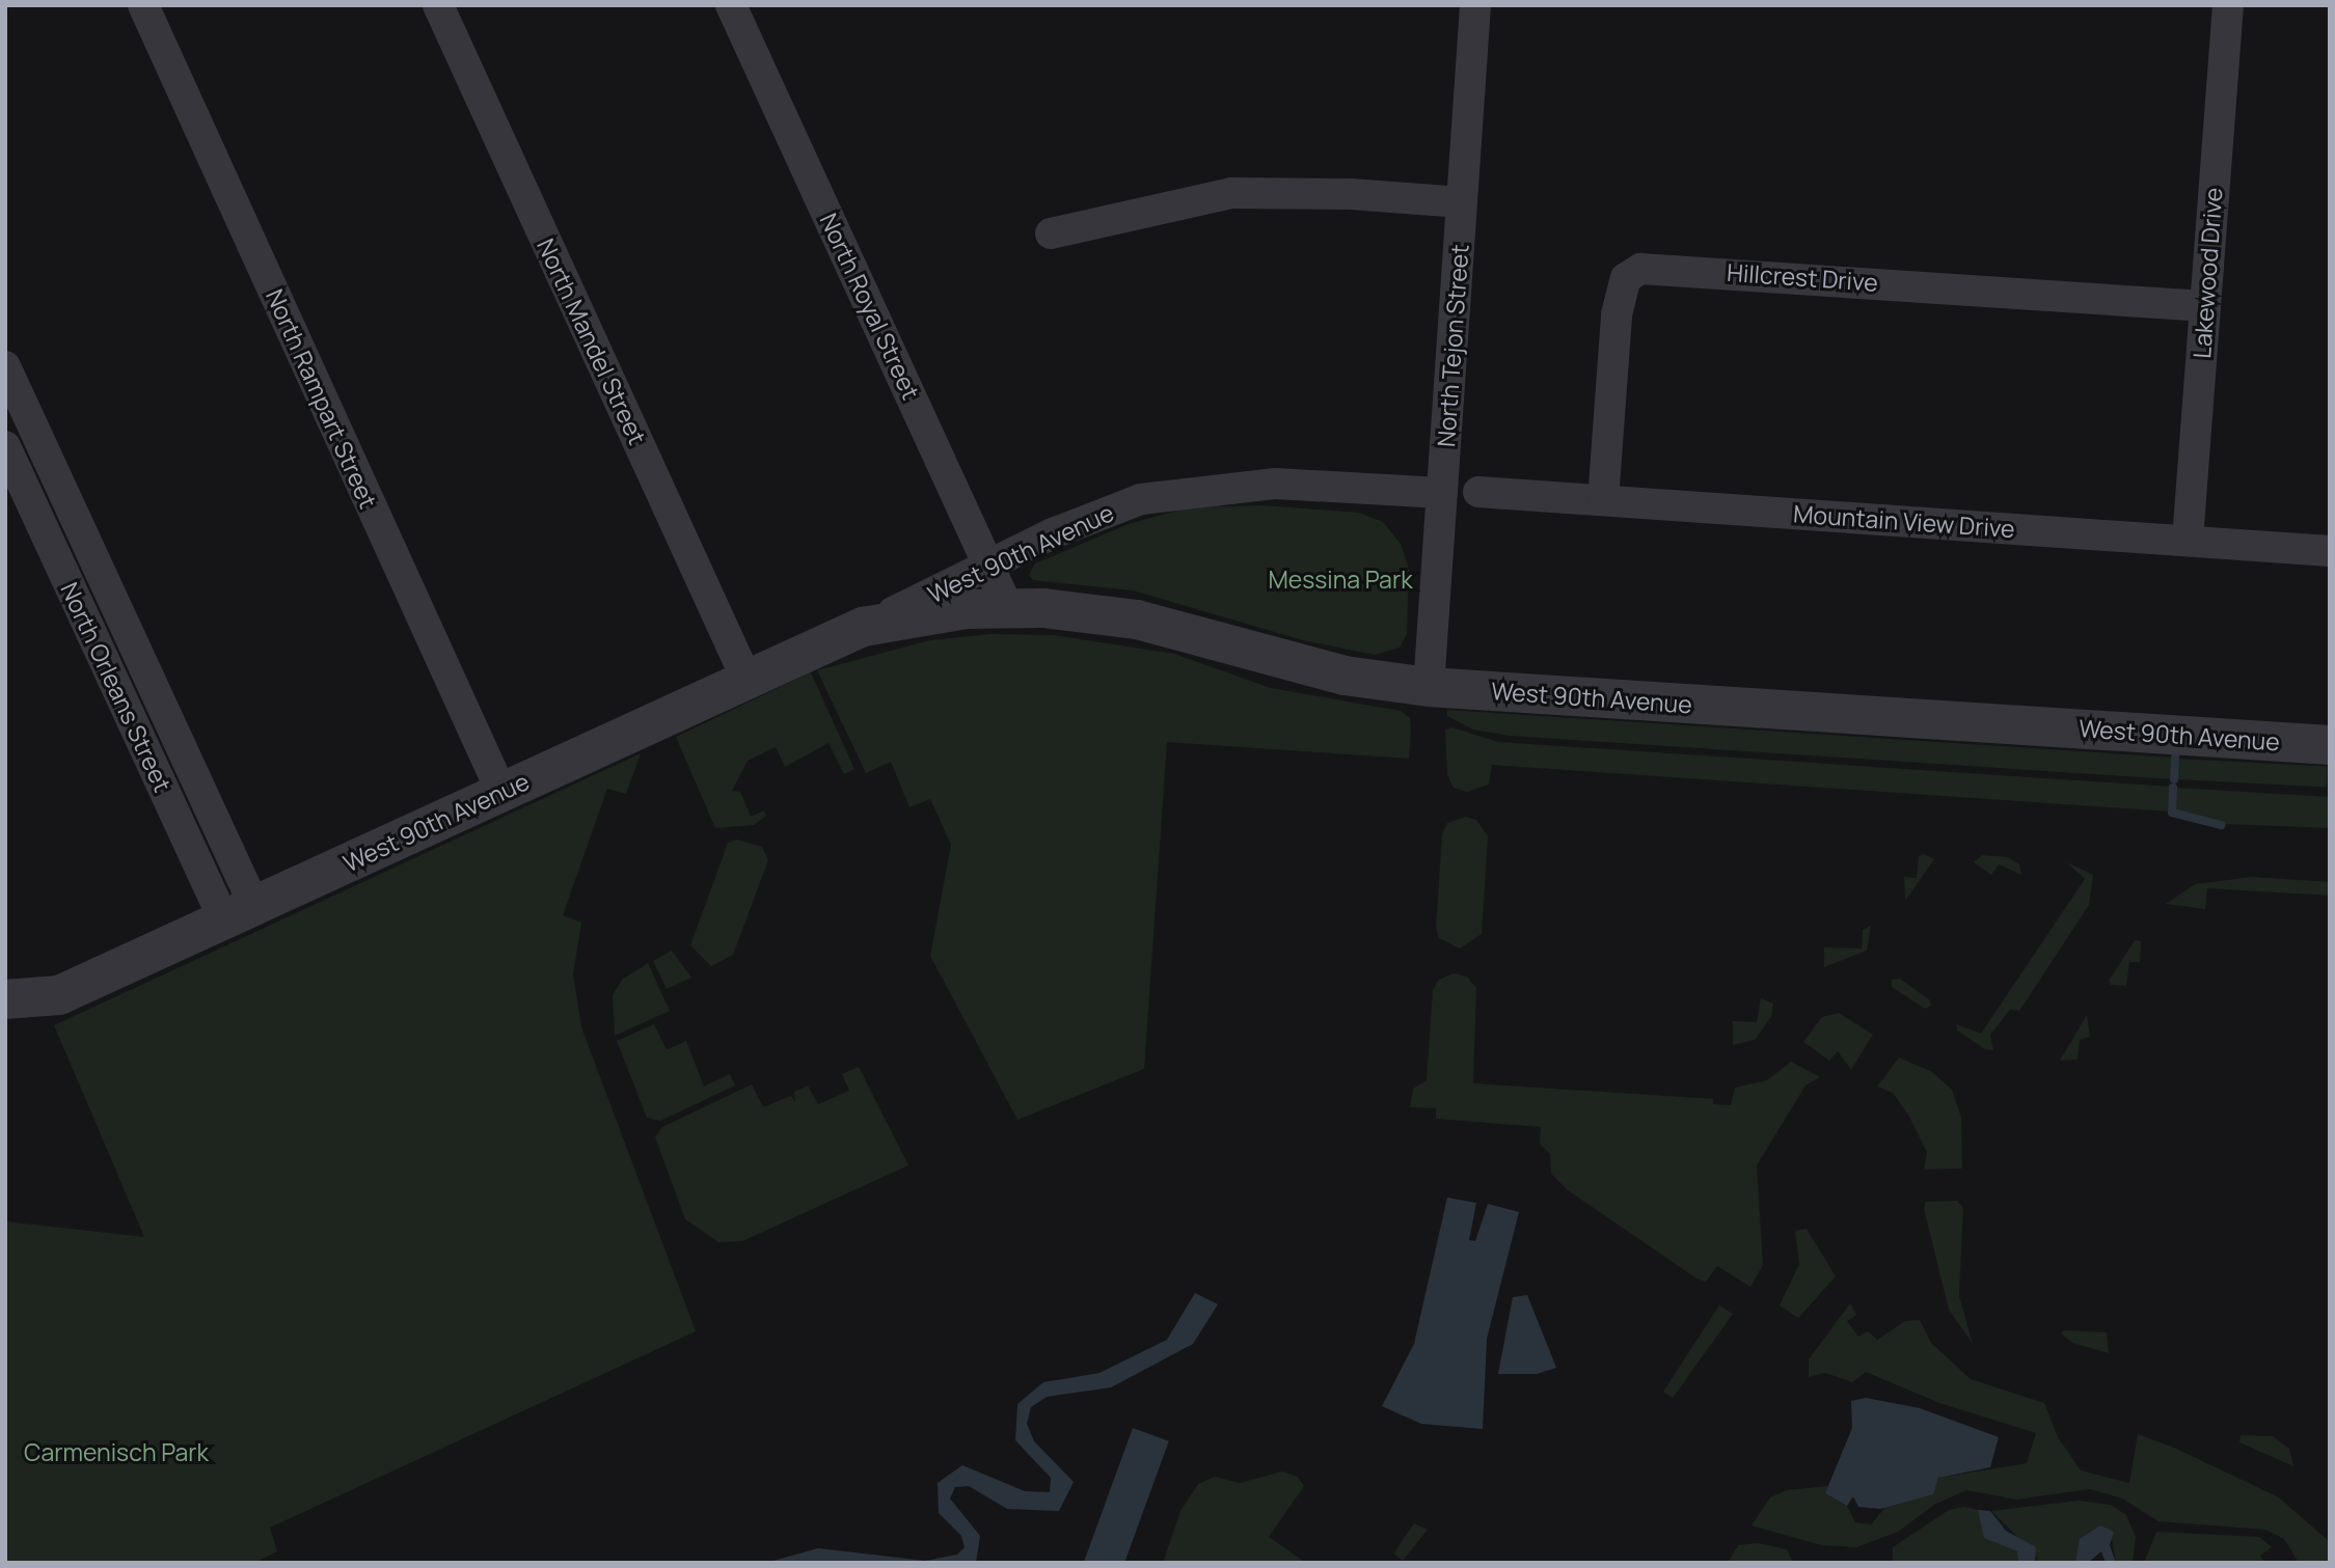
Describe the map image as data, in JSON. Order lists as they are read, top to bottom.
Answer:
{
  "streets": {
    "street": [
      "Lakewood Drive",
      "Hillcrest Drive",
      "North Royal Street",
      "North Mandel Street",
      "North Tejon Street",
      "North Rampart Street",
      "Mountain View Drive",
      "West 90th Avenue",
      "North Orleans Street"
    ]
  },
  "crossings": [
    ["Lakewood Drive", "Hillcrest Drive"],
    ["Lakewood Drive", "Mountain View Drive"],
    ["Hillcrest Drive", "Mountain View Drive"],
    ["North Royal Street", "West 90th Avenue"],
    ["North Mandel Street", "West 90th Avenue"],
    ["North Tejon Street", "West 90th Avenue"],
    ["North Rampart Street", "West 90th Avenue"],
    ["West 90th Avenue", "North Orleans Street"]
  ],
  "parks": ["Messina Park", "Carmenisch Park"]
}
